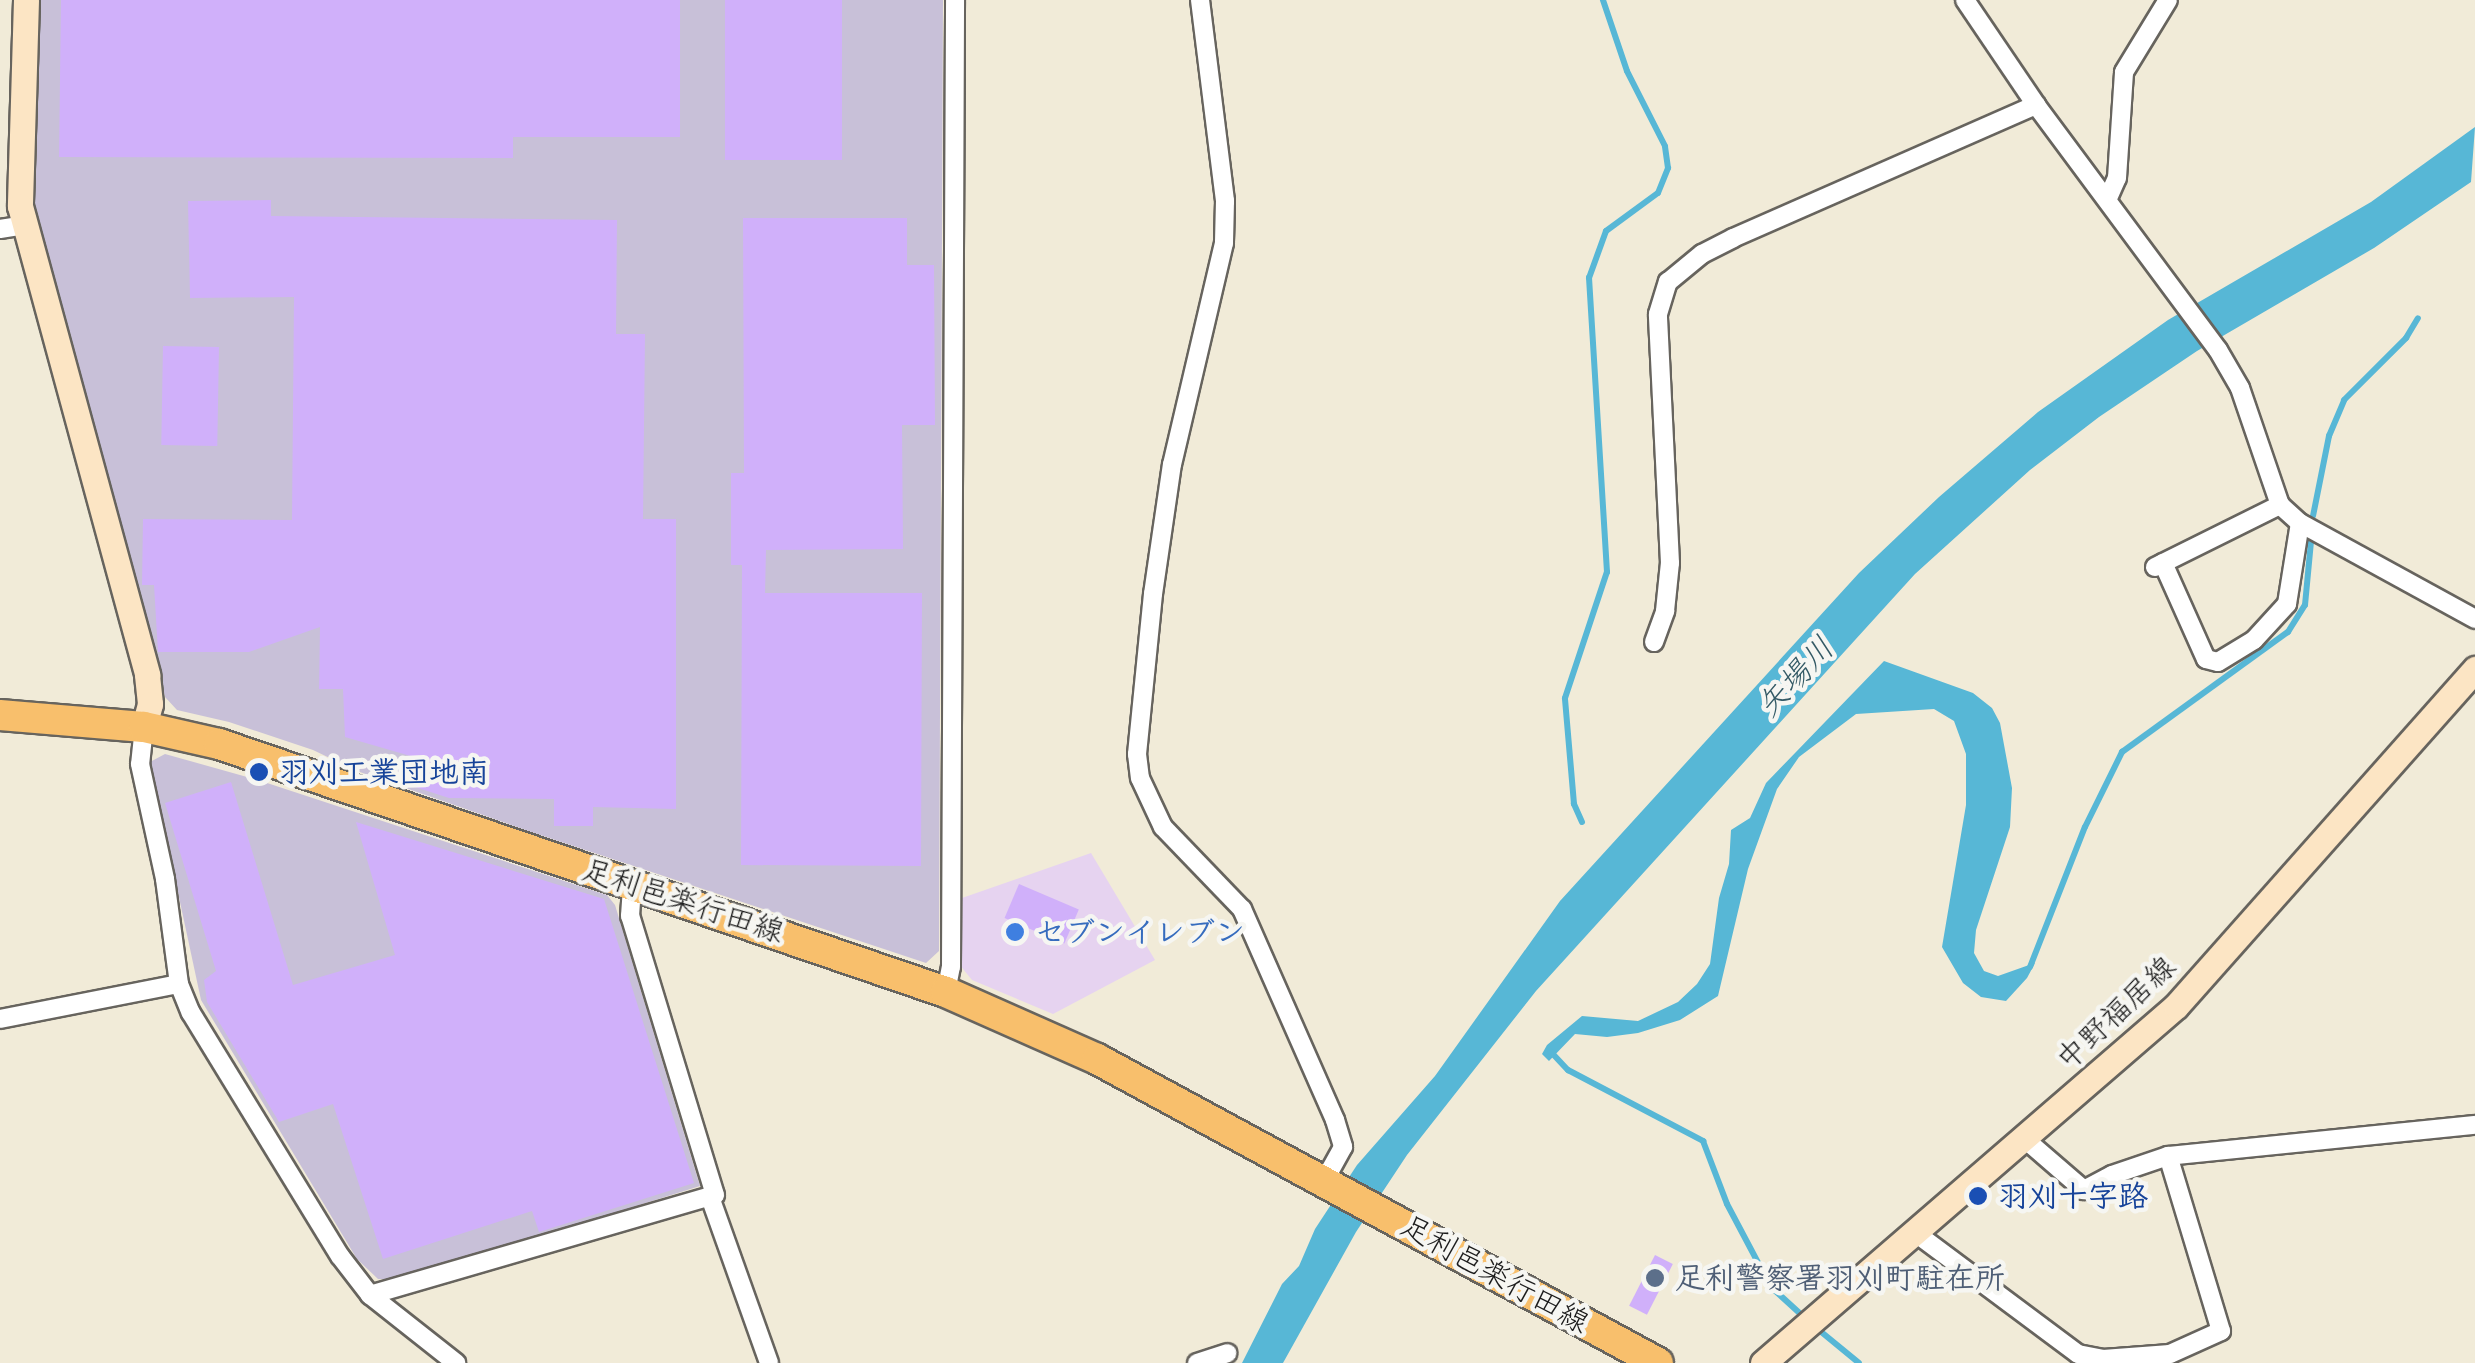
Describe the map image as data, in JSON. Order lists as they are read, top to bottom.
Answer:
{
  "streets": {
    "main road": ["足利邑楽行田線", "中野福居線"]
  },
  "water": ["矢場川"],
  "places": [
    "羽刈工業団地南",
    "セブンイレブン",
    "羽刈十字路",
    "足利警察署羽刈町駐在所"
  ]
}
